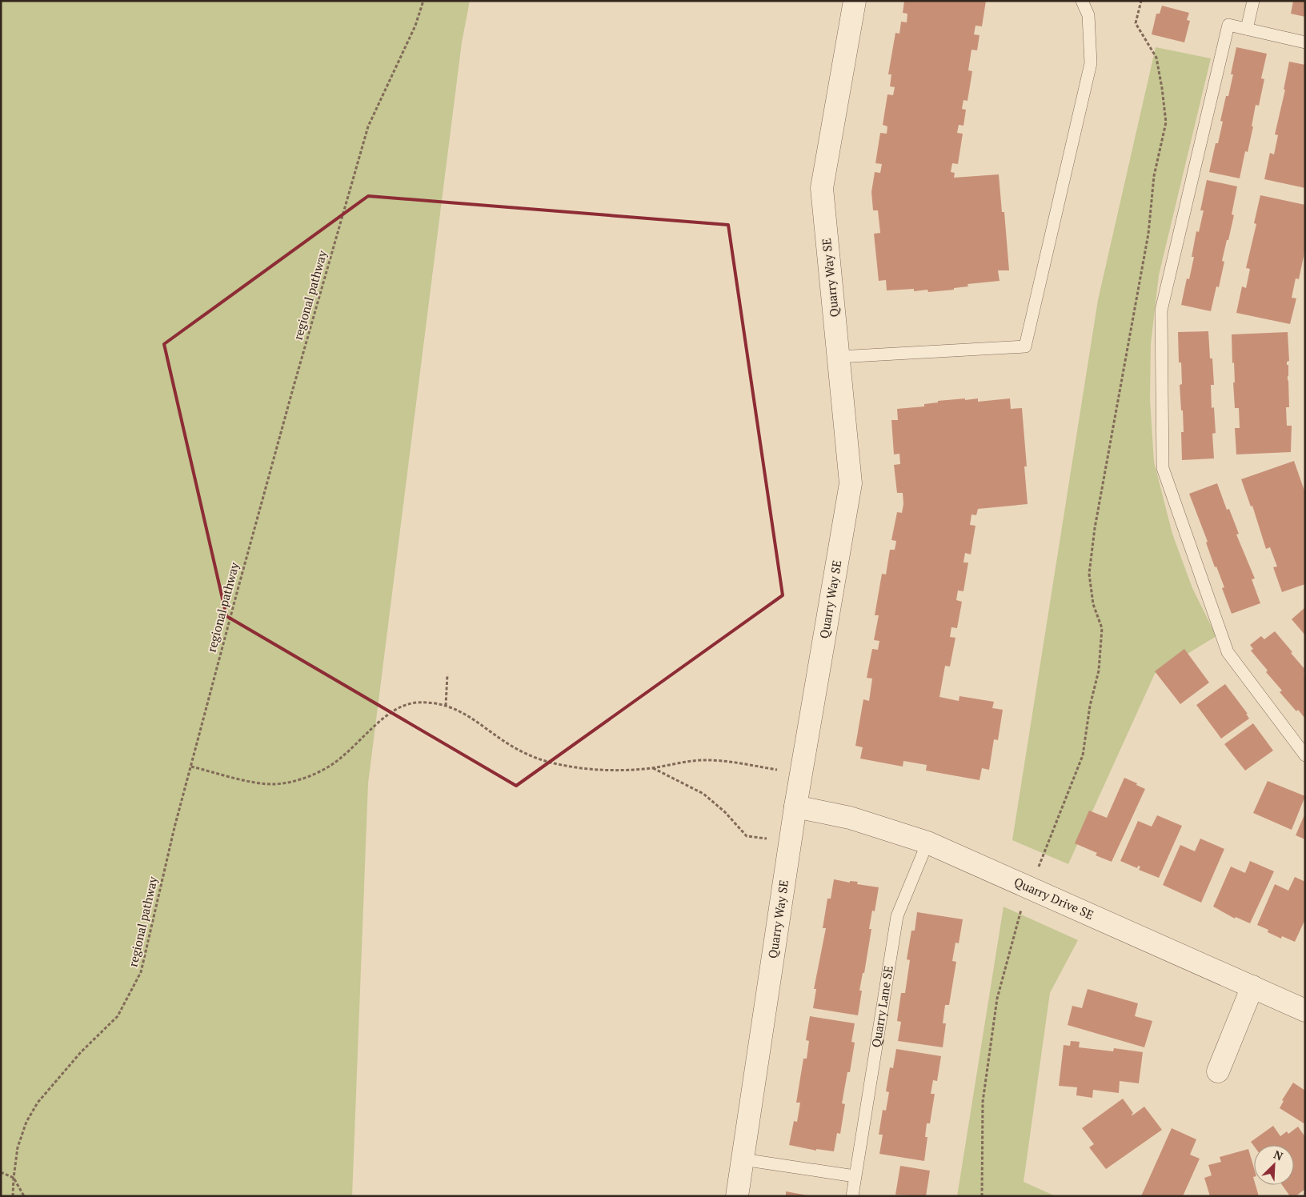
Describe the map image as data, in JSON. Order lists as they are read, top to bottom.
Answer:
{
  "streets": {
    "street": ["Quarry Way SE", "Quarry Drive SE"],
    "lane": ["Quarry Lane SE"],
    "path": ["regional pathway"]
  },
  "crossings": [
    ["Quarry Way SE", "Quarry Drive SE"],
    ["Quarry Drive SE", "Quarry Lane SE"]
  ],
  "north": "top right"
}
